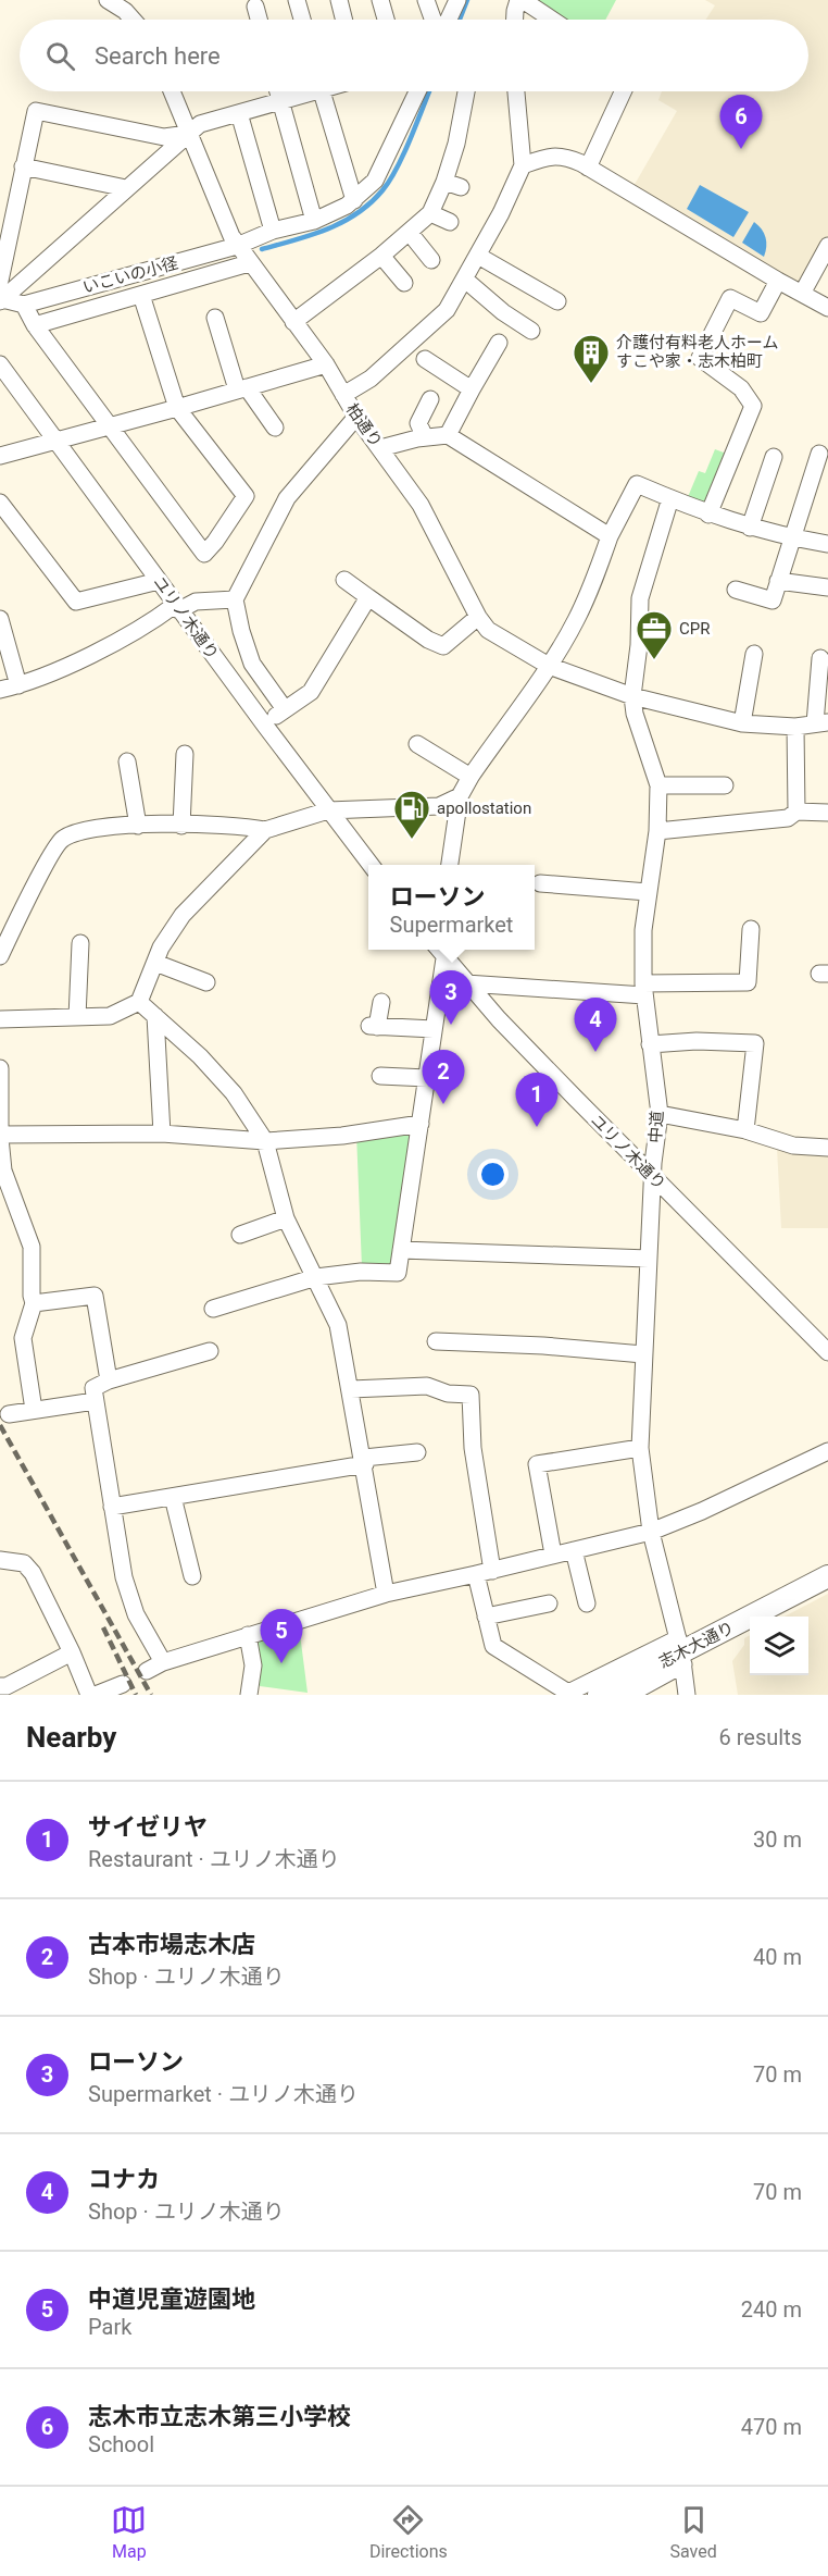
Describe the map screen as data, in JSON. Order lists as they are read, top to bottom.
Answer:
{
  "streets": {
    "main road": ["志木大通り"],
    "street": [
      "いこいの小径",
      "柏通り",
      "ユリノ木通り",
      "中道"
    ]
  },
  "crossings": [
    ["いこいの小径", "柏通り"],
    ["柏通り", "中道"],
    ["ユリノ木通り", "中道"],
    ["中道", "志木大通り"]
  ],
  "places": {
    "building": ["介護付有料老人ホーム すこや家・志木柏町"],
    "office": ["CPR"],
    "fuel station": ["apollostation"]
  },
  "page": {
    "search": "Search here",
    "pins": [
      "6",
      "3",
      "4",
      "2",
      "1",
      "5"
    ],
    "popup": ["ローソン", "Supermarket"],
    "heading": ["Nearby", "6 results"],
    "list": [
      {
        "mark": "1",
        "name": "サイゼリヤ",
        "note": "Restaurant · ユリノ木通り",
        "value": "30 m"
      },
      {
        "mark": "2",
        "name": "古本市場志木店",
        "note": "Shop · ユリノ木通り",
        "value": "40 m"
      },
      {
        "mark": "3",
        "name": "ローソン",
        "note": "Supermarket · ユリノ木通り",
        "value": "70 m"
      },
      {
        "mark": "4",
        "name": "コナカ",
        "note": "Shop · ユリノ木通り",
        "value": "70 m"
      },
      {
        "mark": "5",
        "name": "中道児童遊園地",
        "note": "Park",
        "value": "240 m"
      },
      {
        "mark": "6",
        "name": "志木市立志木第三小学校",
        "note": "School",
        "value": "470 m"
      }
    ],
    "nav": ["Map", "Directions", "Saved"]
  }
}
